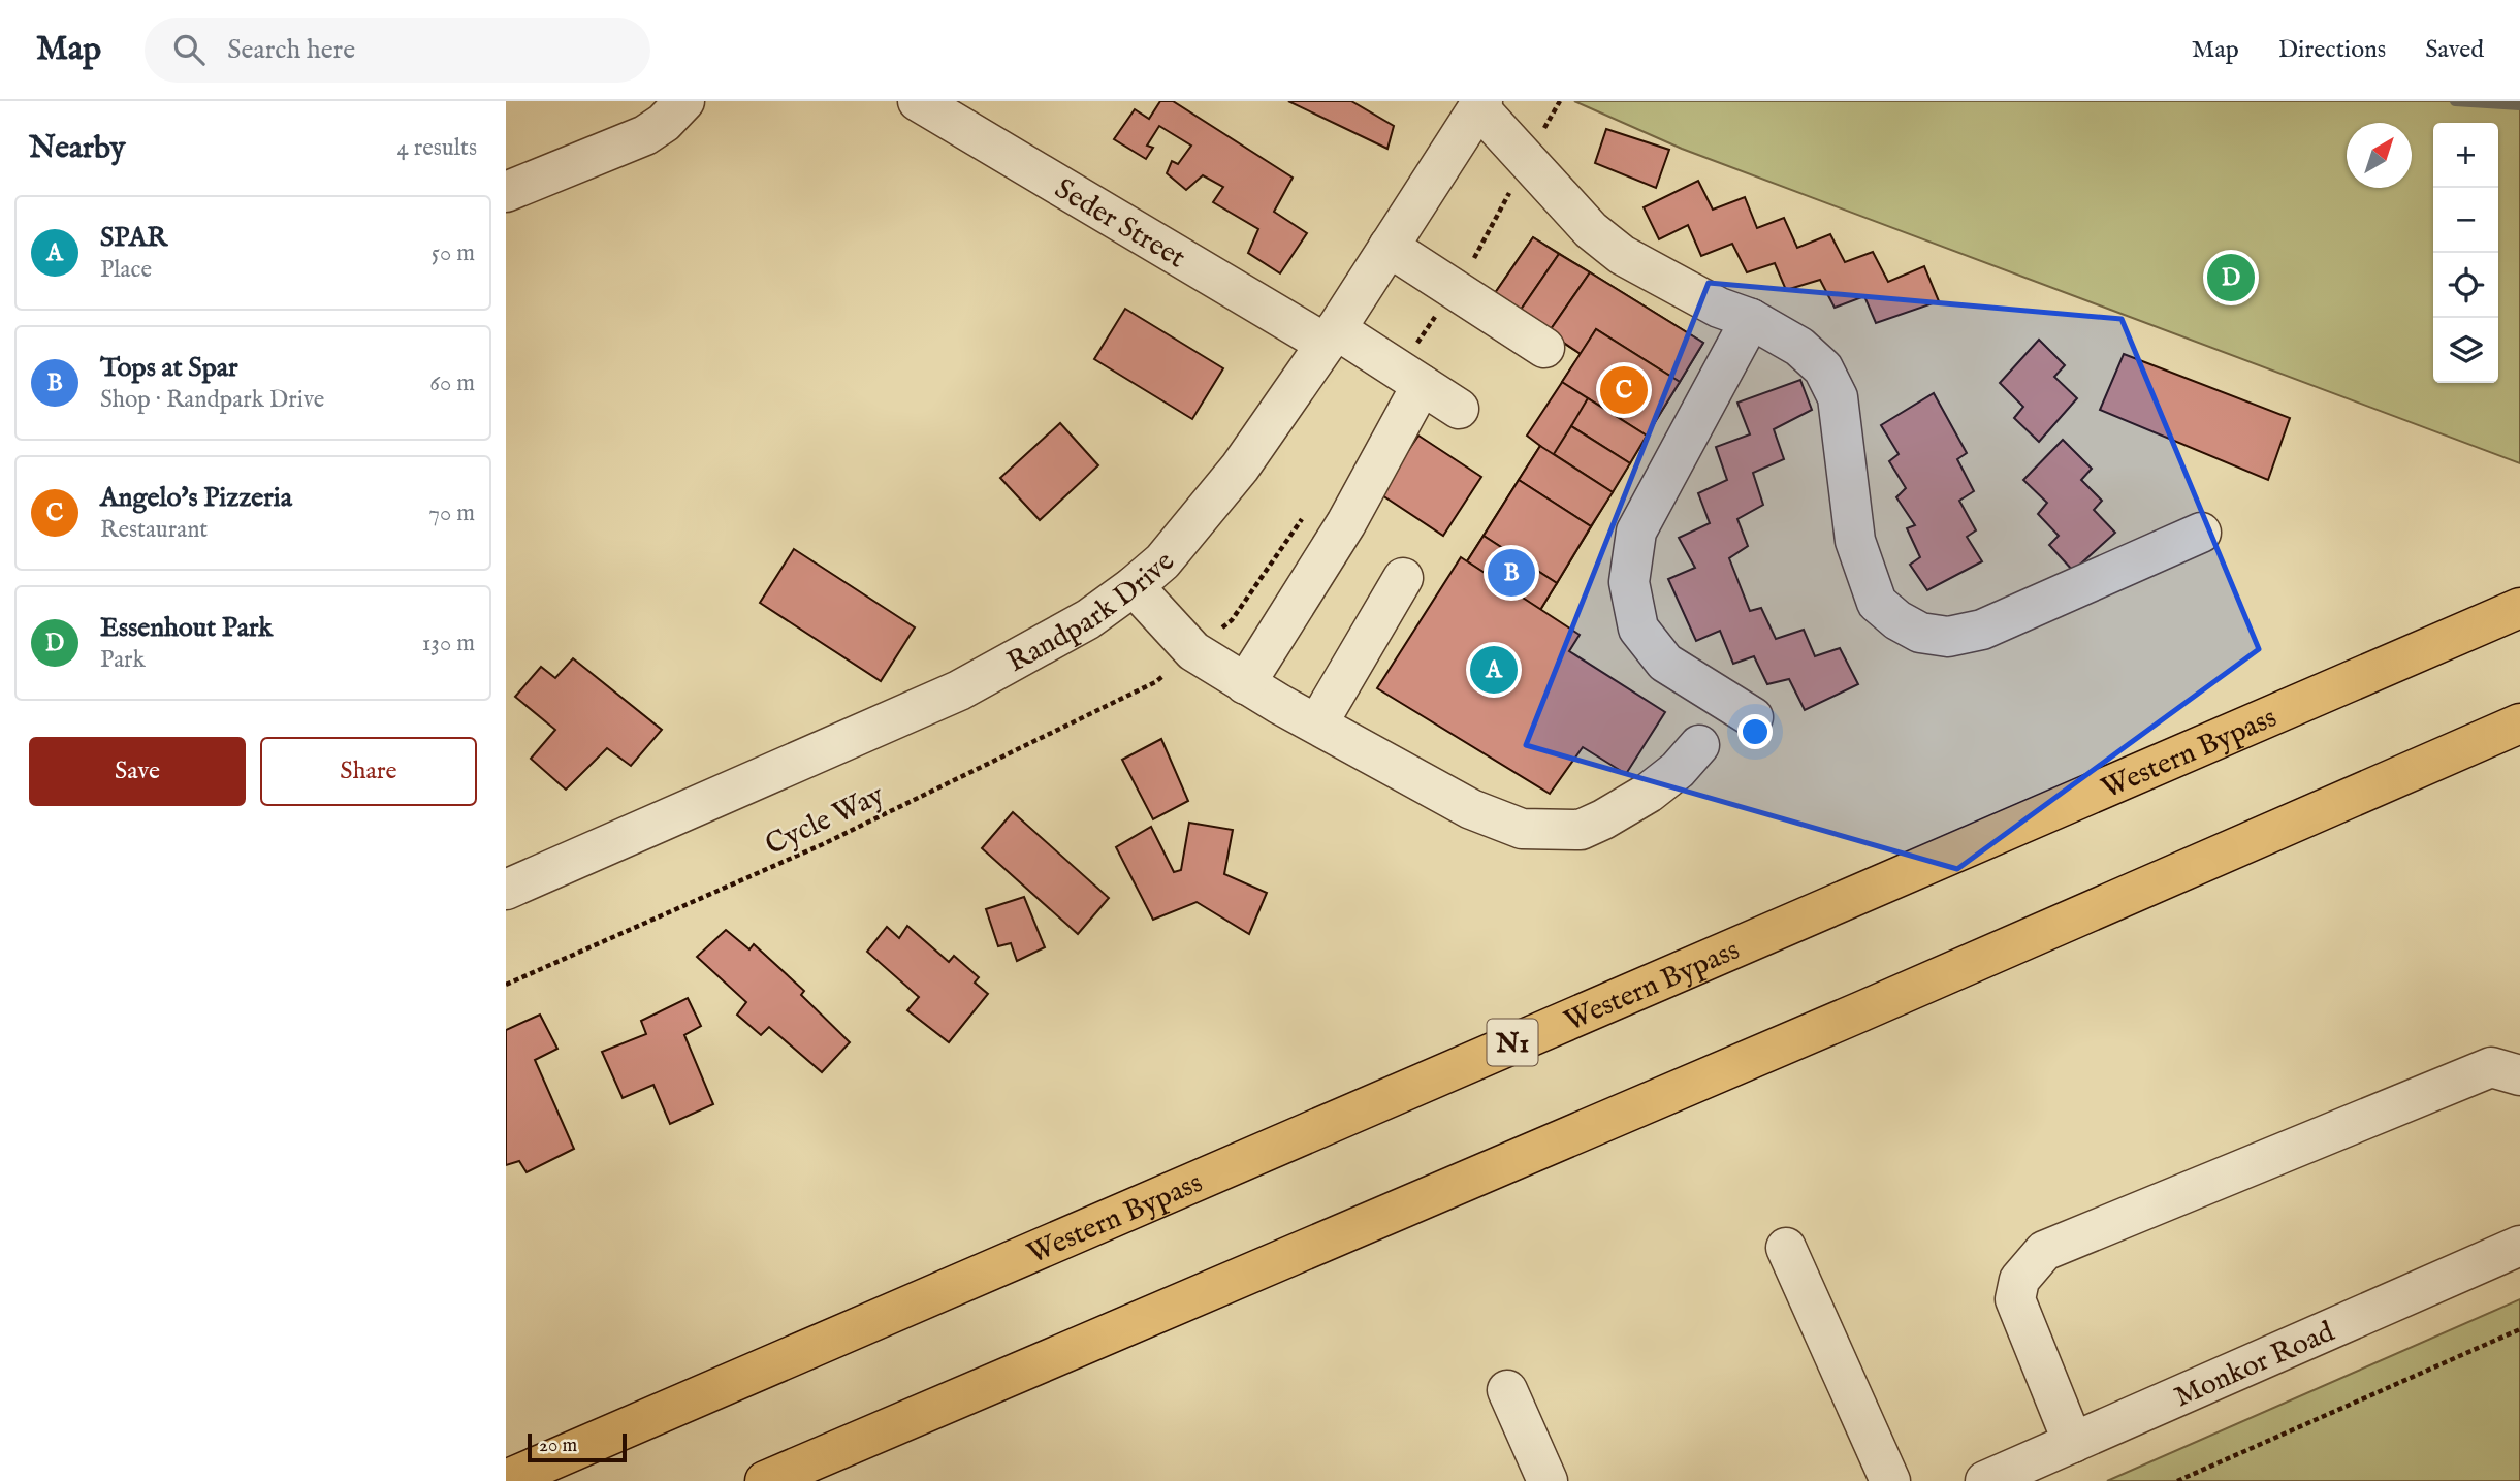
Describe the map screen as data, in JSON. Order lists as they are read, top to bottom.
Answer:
{
  "streets": {
    "highway": ["Western Bypass", "N1"],
    "street": ["Seder Street", "Randpark Drive", "Monkor Road"],
    "path": ["Cycle Way"]
  },
  "crossings": [
    ["Seder Street", "Randpark Drive"]
  ],
  "scale_bar": "20 m",
  "north": "top right",
  "page": {
    "header": "Map",
    "search": "Search here",
    "nav": ["Map", "Directions", "Saved"],
    "heading": ["Nearby", "4 results"],
    "map_buttons": ["+", "−"],
    "list": [
      {
        "mark": "A",
        "name": "SPAR",
        "note": "Place",
        "value": "50 m"
      },
      {
        "mark": "B",
        "name": "Tops at Spar",
        "note": "Shop · Randpark Drive",
        "value": "60 m"
      },
      {
        "mark": "C",
        "name": "Angelo's Pizzeria",
        "note": "Restaurant",
        "value": "70 m"
      },
      {
        "mark": "D",
        "name": "Essenhout Park",
        "note": "Park",
        "value": "130 m"
      }
    ],
    "pins": [
      "D",
      "C",
      "B",
      "A"
    ],
    "buttons": ["Save", "Share"],
    "scale": "20 m"
  }
}
